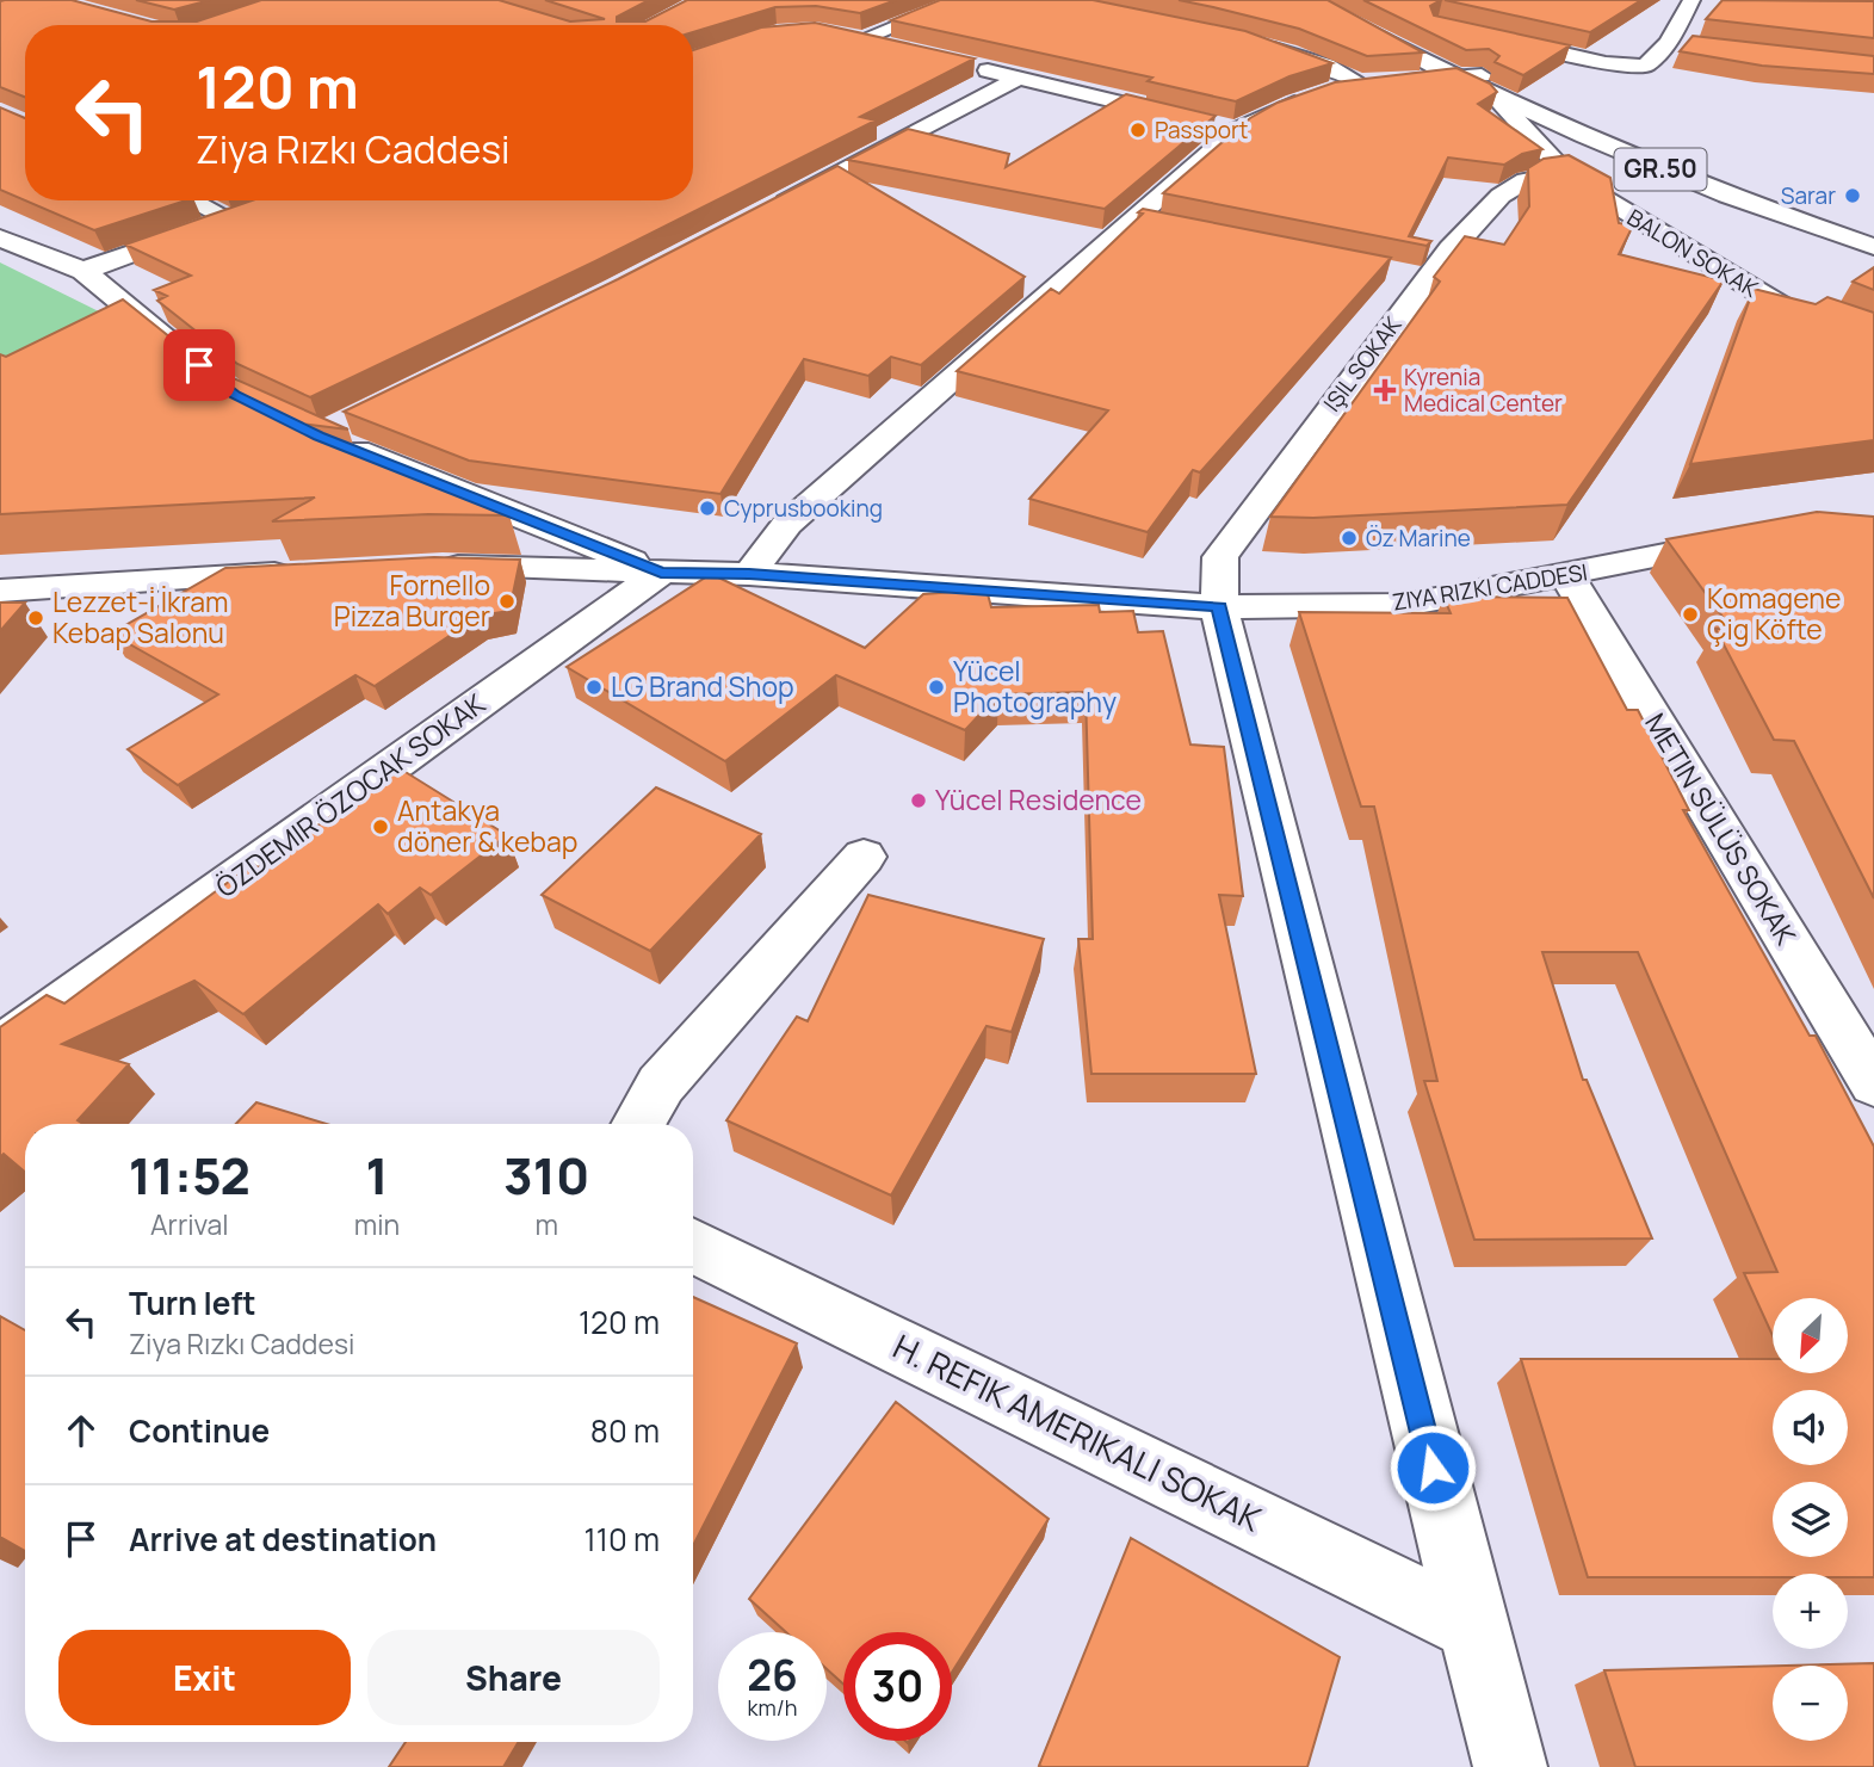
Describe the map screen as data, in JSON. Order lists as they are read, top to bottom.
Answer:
{
  "streets": {
    "street": [
      "GR.50",
      "BALON SOKAK",
      "ÖZDEMIR ÖZOCAK SOKAK",
      "METIN SÜLÜS SOKAK"
    ]
  },
  "crossings": [
    ["GR.50", "BALON SOKAK"]
  ],
  "places": {
    "other": [
      "Passport",
      "Sarar",
      "Cyprusbooking",
      "Öz Marine",
      "Fornello Pizza Burger",
      "Komagene Çig Köfte",
      "Lezzet-i̇ İkram Kebap Salonu",
      "LG Brand Shop",
      "Yücel Photography",
      "Yücel Residence",
      "Antakya döner & kebap"
    ],
    "health": ["Kyrenia Medical Center"]
  },
  "north": "bottom left",
  "page": {
    "turn": ["120 m", "Ziya Rızkı Caddesi"],
    "eta": [
      "11:52",
      "Arrival",
      "1",
      "min",
      "310",
      "m"
    ],
    "list": [
      {
        "name": "Turn left",
        "note": "Ziya Rızkı Caddesi",
        "value": "120 m"
      },
      {
        "name": "Continue",
        "value": "80 m"
      },
      {
        "name": "Arrive at destination",
        "value": "110 m"
      }
    ],
    "map_buttons": ["+", "−"],
    "buttons": ["Exit", "Share"],
    "speed": "26 km/h",
    "limit": "30"
  }
}
